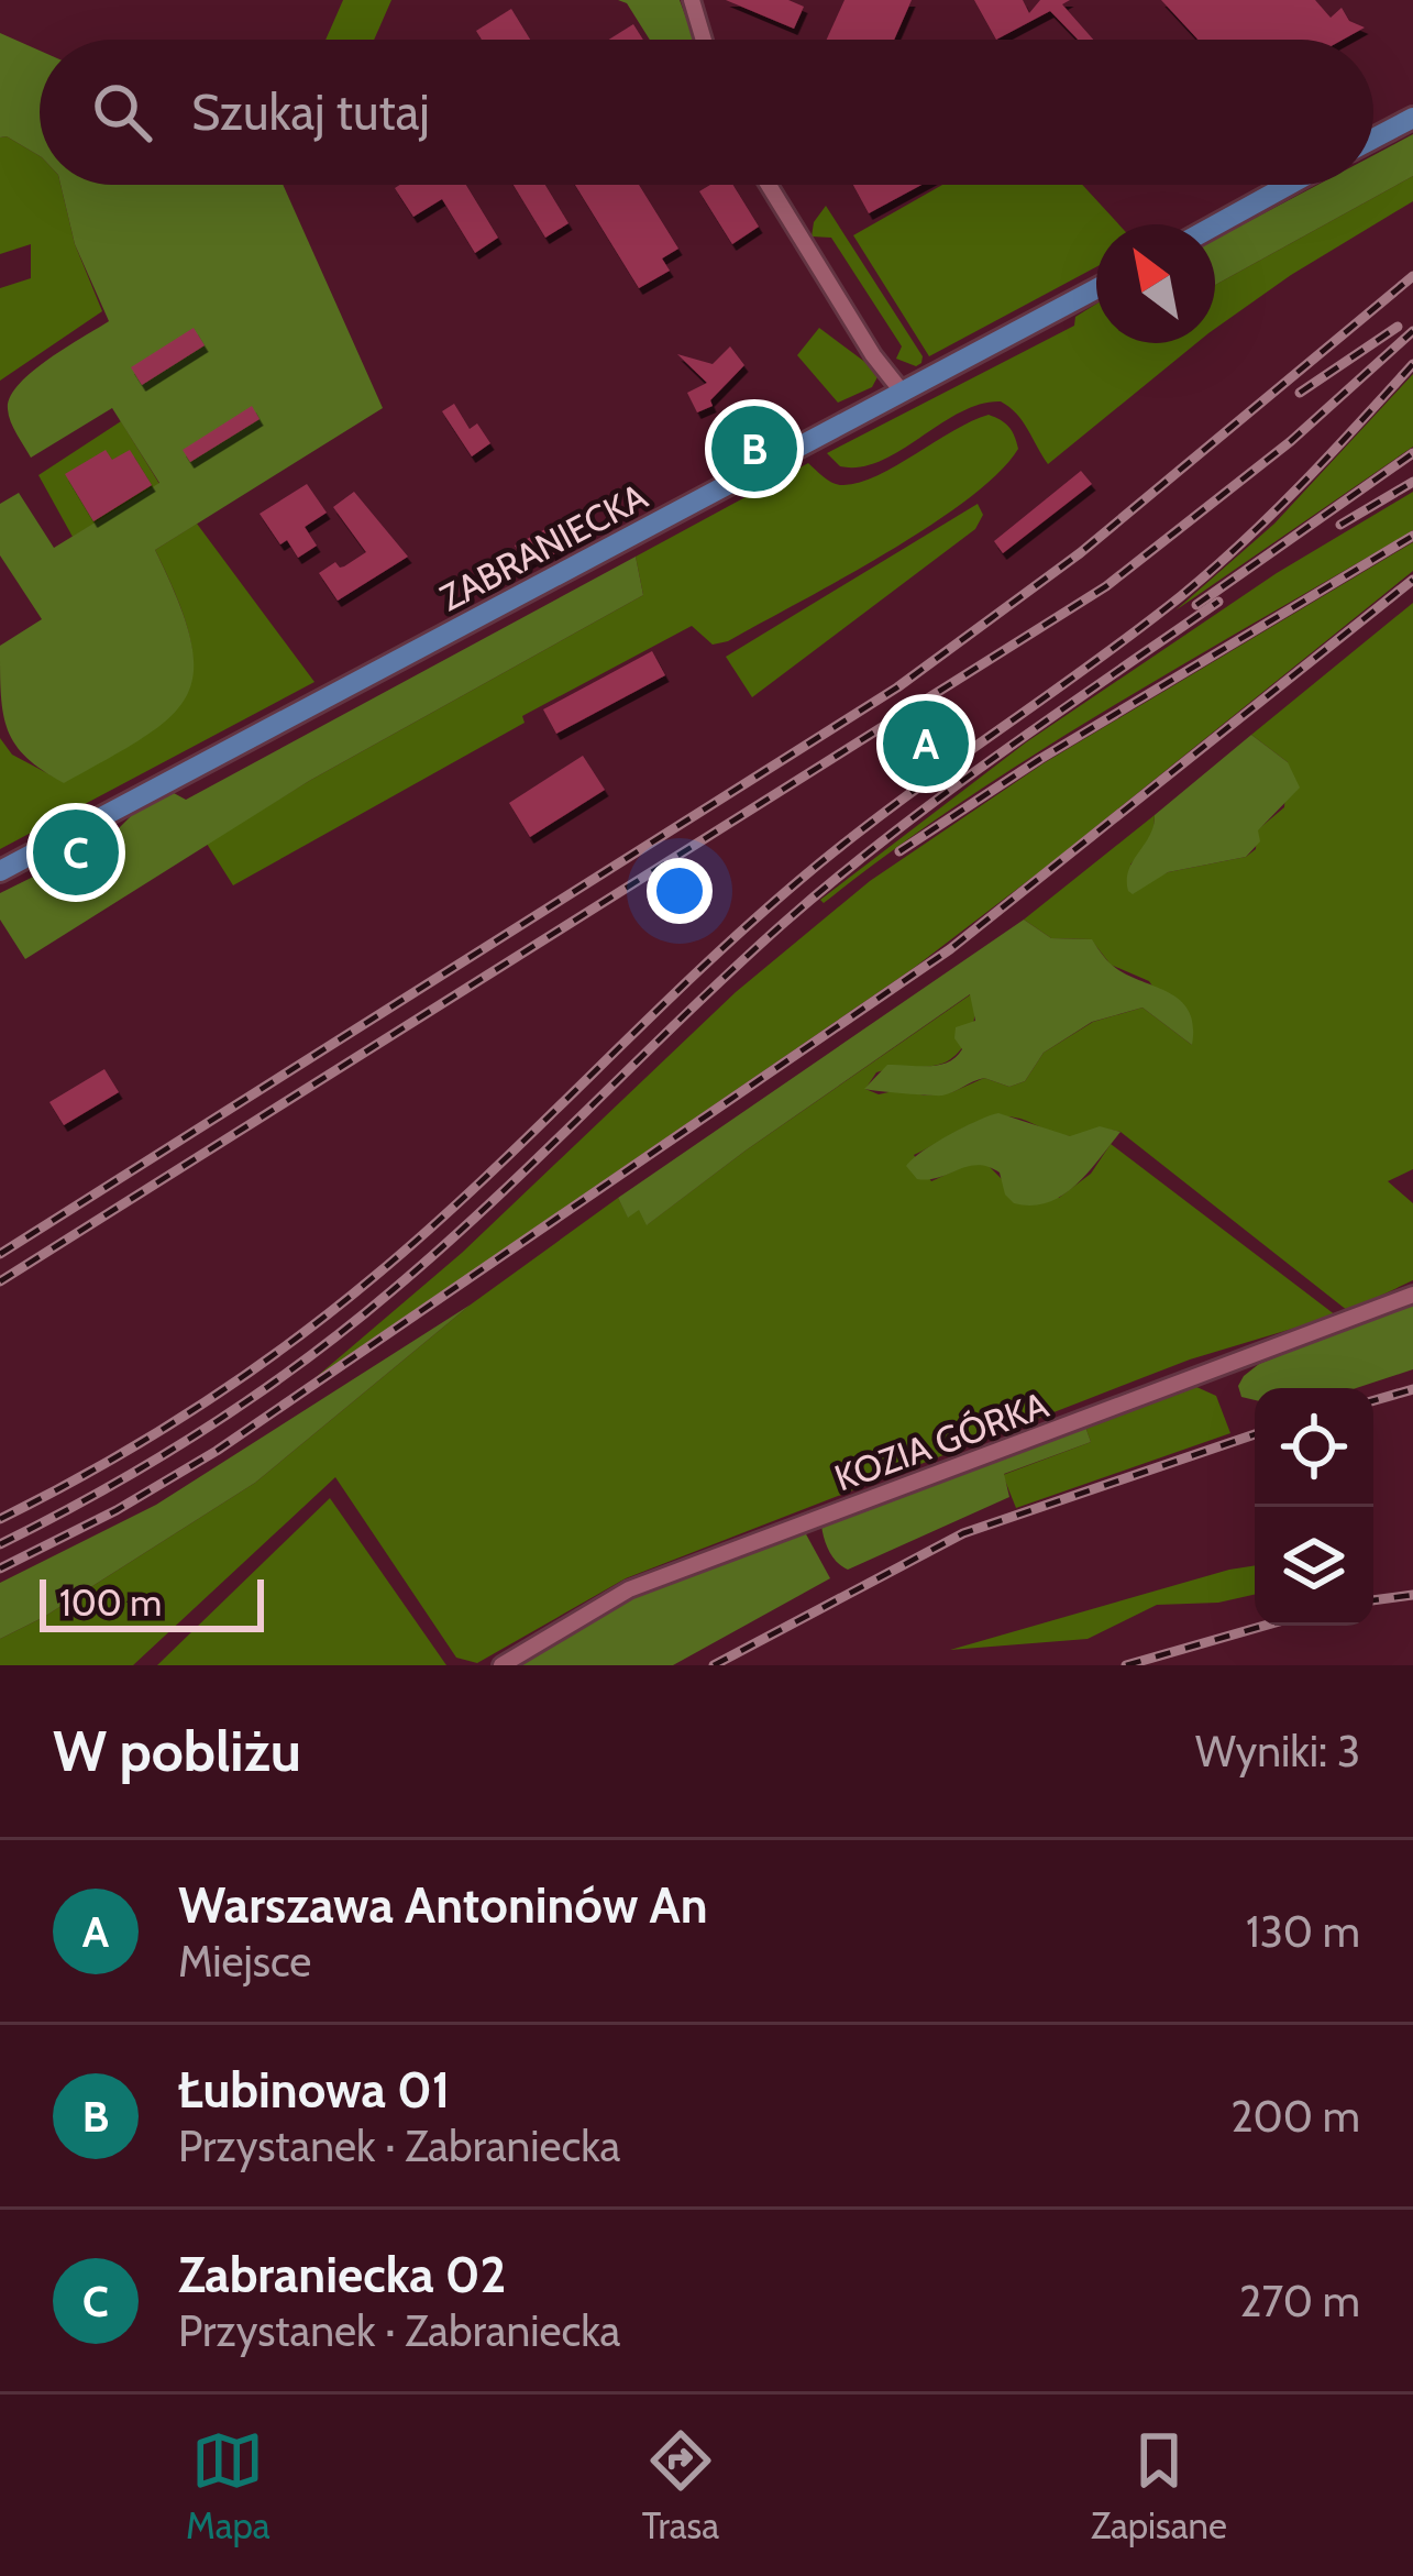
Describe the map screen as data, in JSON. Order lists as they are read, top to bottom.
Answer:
{
  "streets": {
    "main road": ["ZABRANIECKA"],
    "street": ["KOZIA GÓRKA"]
  },
  "scale_bar": "100 m",
  "north": "top left",
  "page": {
    "search": "Szukaj tutaj",
    "pins": ["B", "A", "C"],
    "scale": "100 m",
    "heading": ["W pobliżu", "Wyniki: 3"],
    "list": [
      {
        "mark": "A",
        "name": "Warszawa Antoninów An",
        "note": "Miejsce",
        "value": "130 m"
      },
      {
        "mark": "B",
        "name": "Łubinowa 01",
        "note": "Przystanek · Zabraniecka",
        "value": "200 m"
      },
      {
        "mark": "C",
        "name": "Zabraniecka 02",
        "note": "Przystanek · Zabraniecka",
        "value": "270 m"
      }
    ],
    "nav": ["Mapa", "Trasa", "Zapisane"]
  }
}
